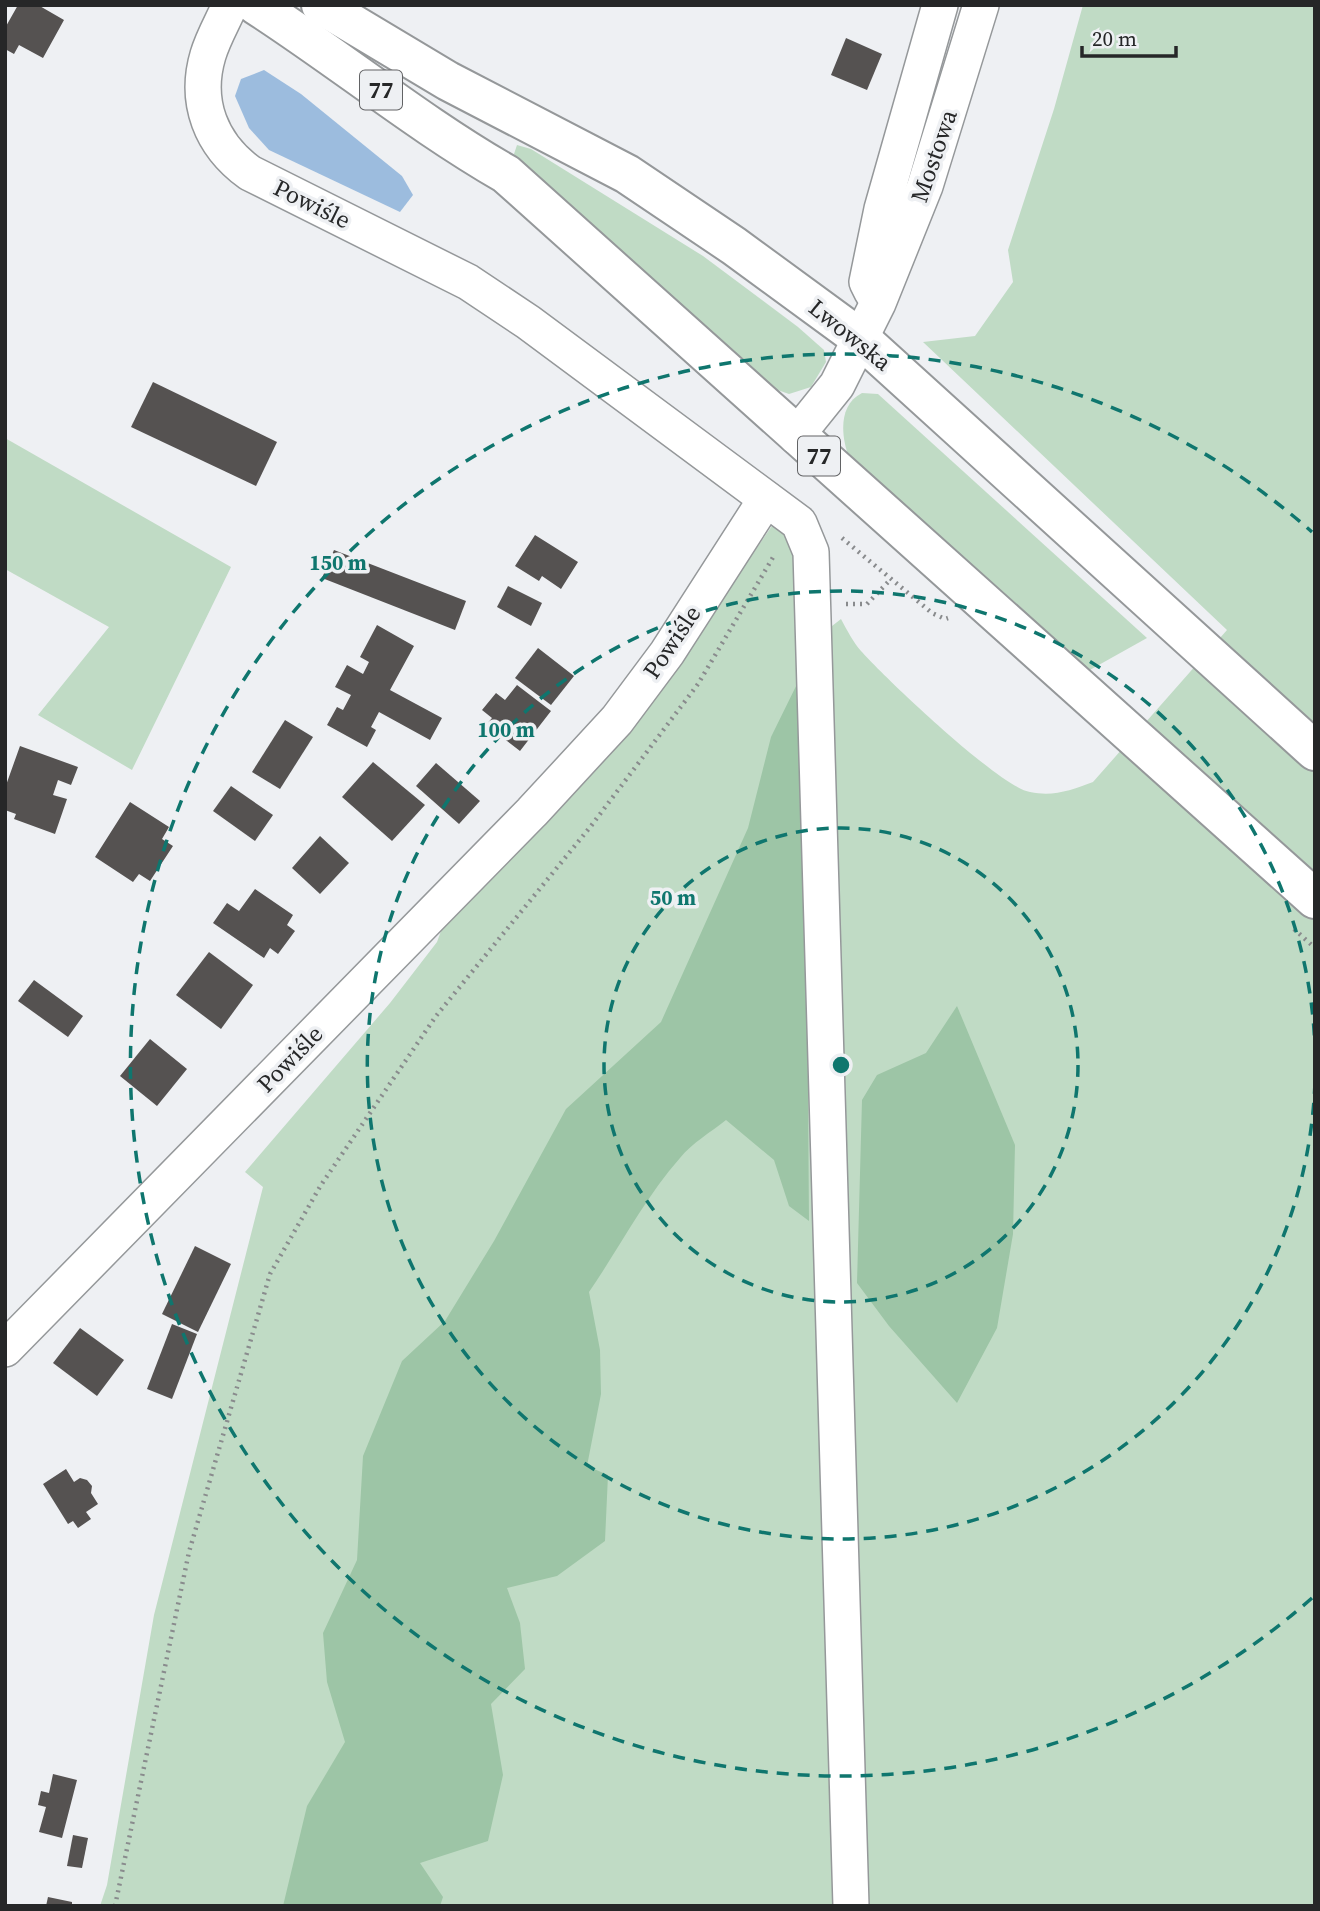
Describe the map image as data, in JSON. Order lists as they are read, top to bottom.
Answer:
{
  "streets": {
    "main road": ["77", "Lwowska"],
    "street": ["Mostowa", "Powiśle"]
  },
  "crossings": [
    ["Mostowa", "Lwowska"]
  ],
  "scale_bar": "20 m",
  "rings": ["150 m", "100 m", "50 m"]
}
